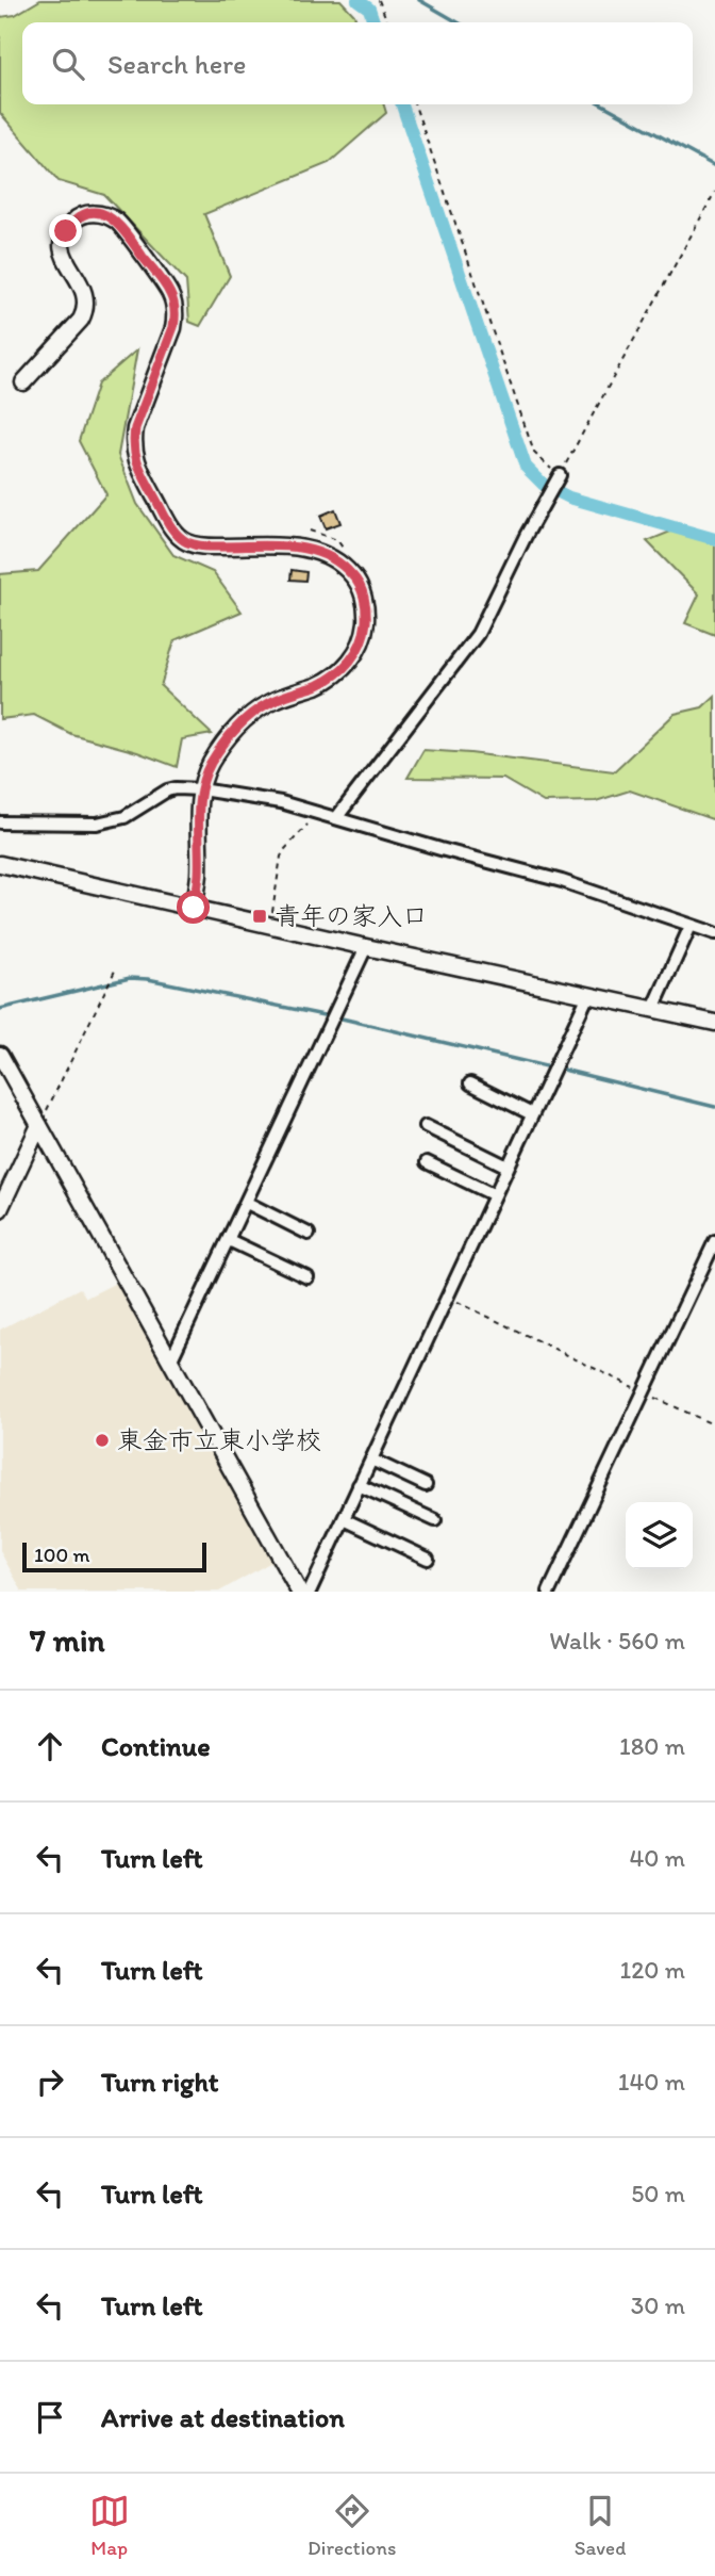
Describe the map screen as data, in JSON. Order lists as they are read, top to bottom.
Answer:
{
  "places": {
    "transit": ["青年の家入口"],
    "other": ["東金市立東小学校"]
  },
  "scale_bar": "100 m",
  "page": {
    "search": "Search here",
    "scale": "100 m",
    "heading": ["7 min", "Walk · 560 m"],
    "list": [
      ["Continue", "180 m"],
      ["Turn left", "40 m"],
      ["Turn left", "120 m"],
      ["Turn right", "140 m"],
      ["Turn left", "50 m"],
      ["Turn left", "30 m"],
      "Arrive at destination"
    ],
    "nav": ["Map", "Directions", "Saved"]
  }
}
